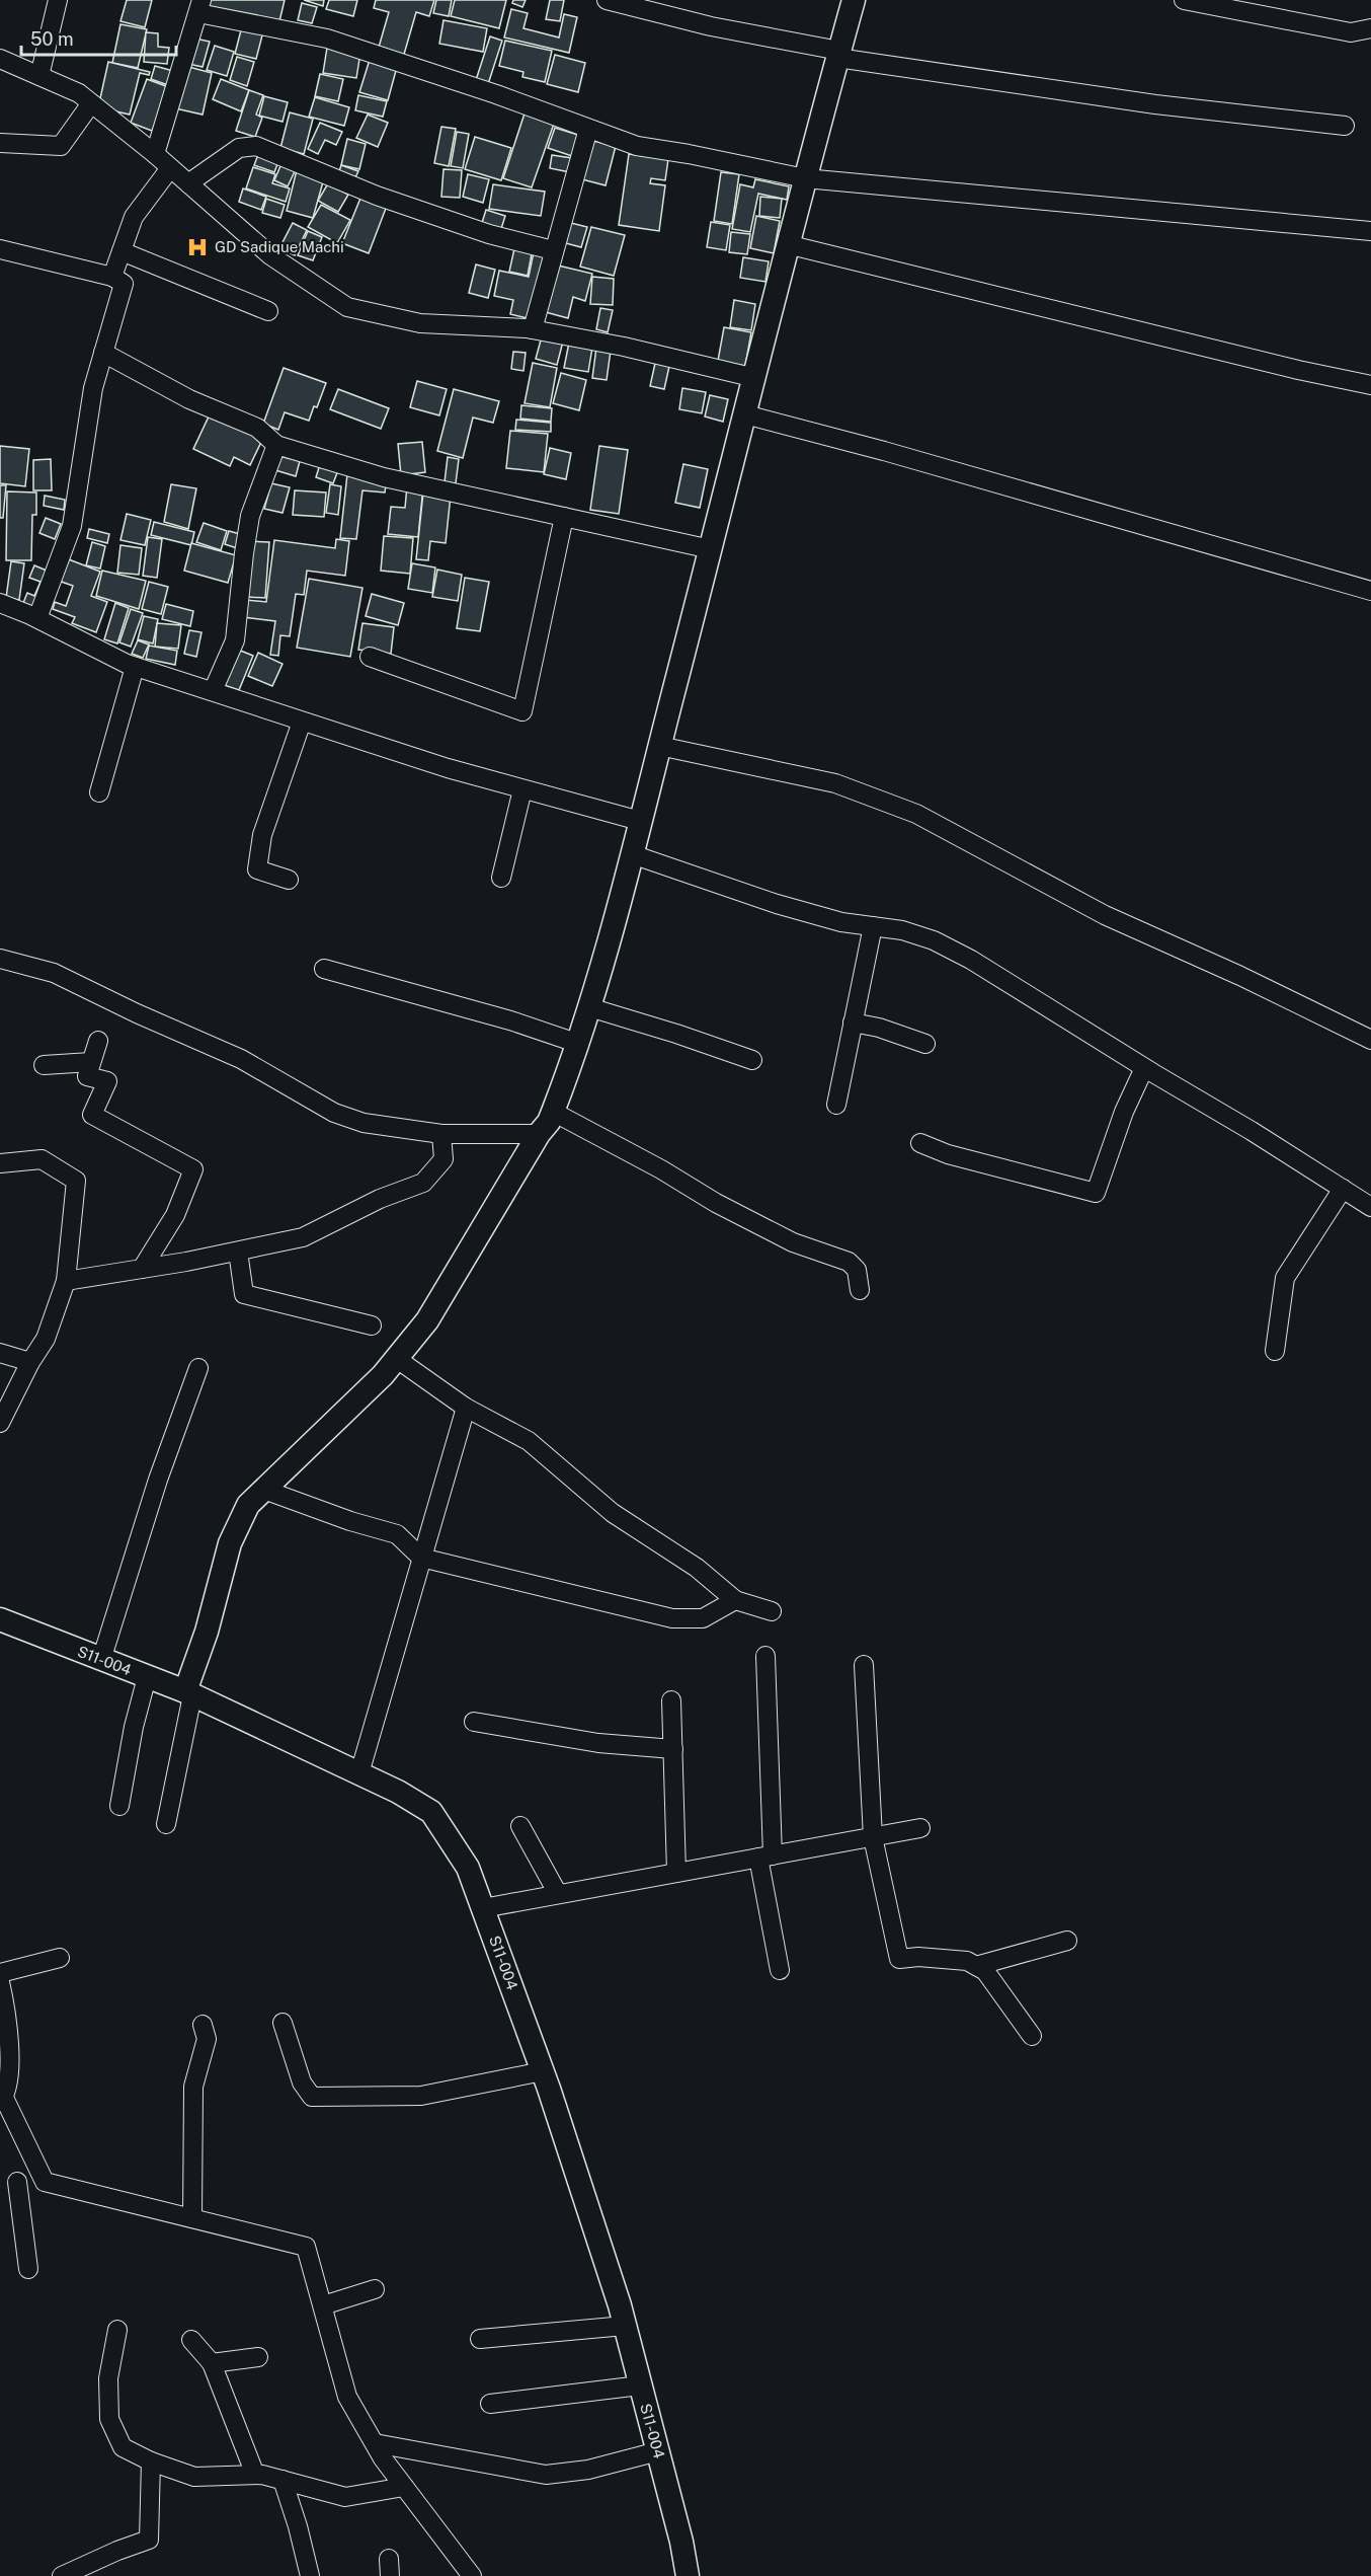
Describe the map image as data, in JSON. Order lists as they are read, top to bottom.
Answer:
{
  "streets": {
    "street": ["S11-004"]
  },
  "places": {
    "hospital": ["GD Sadique Machi"]
  },
  "scale_bar": "50 m"
}
